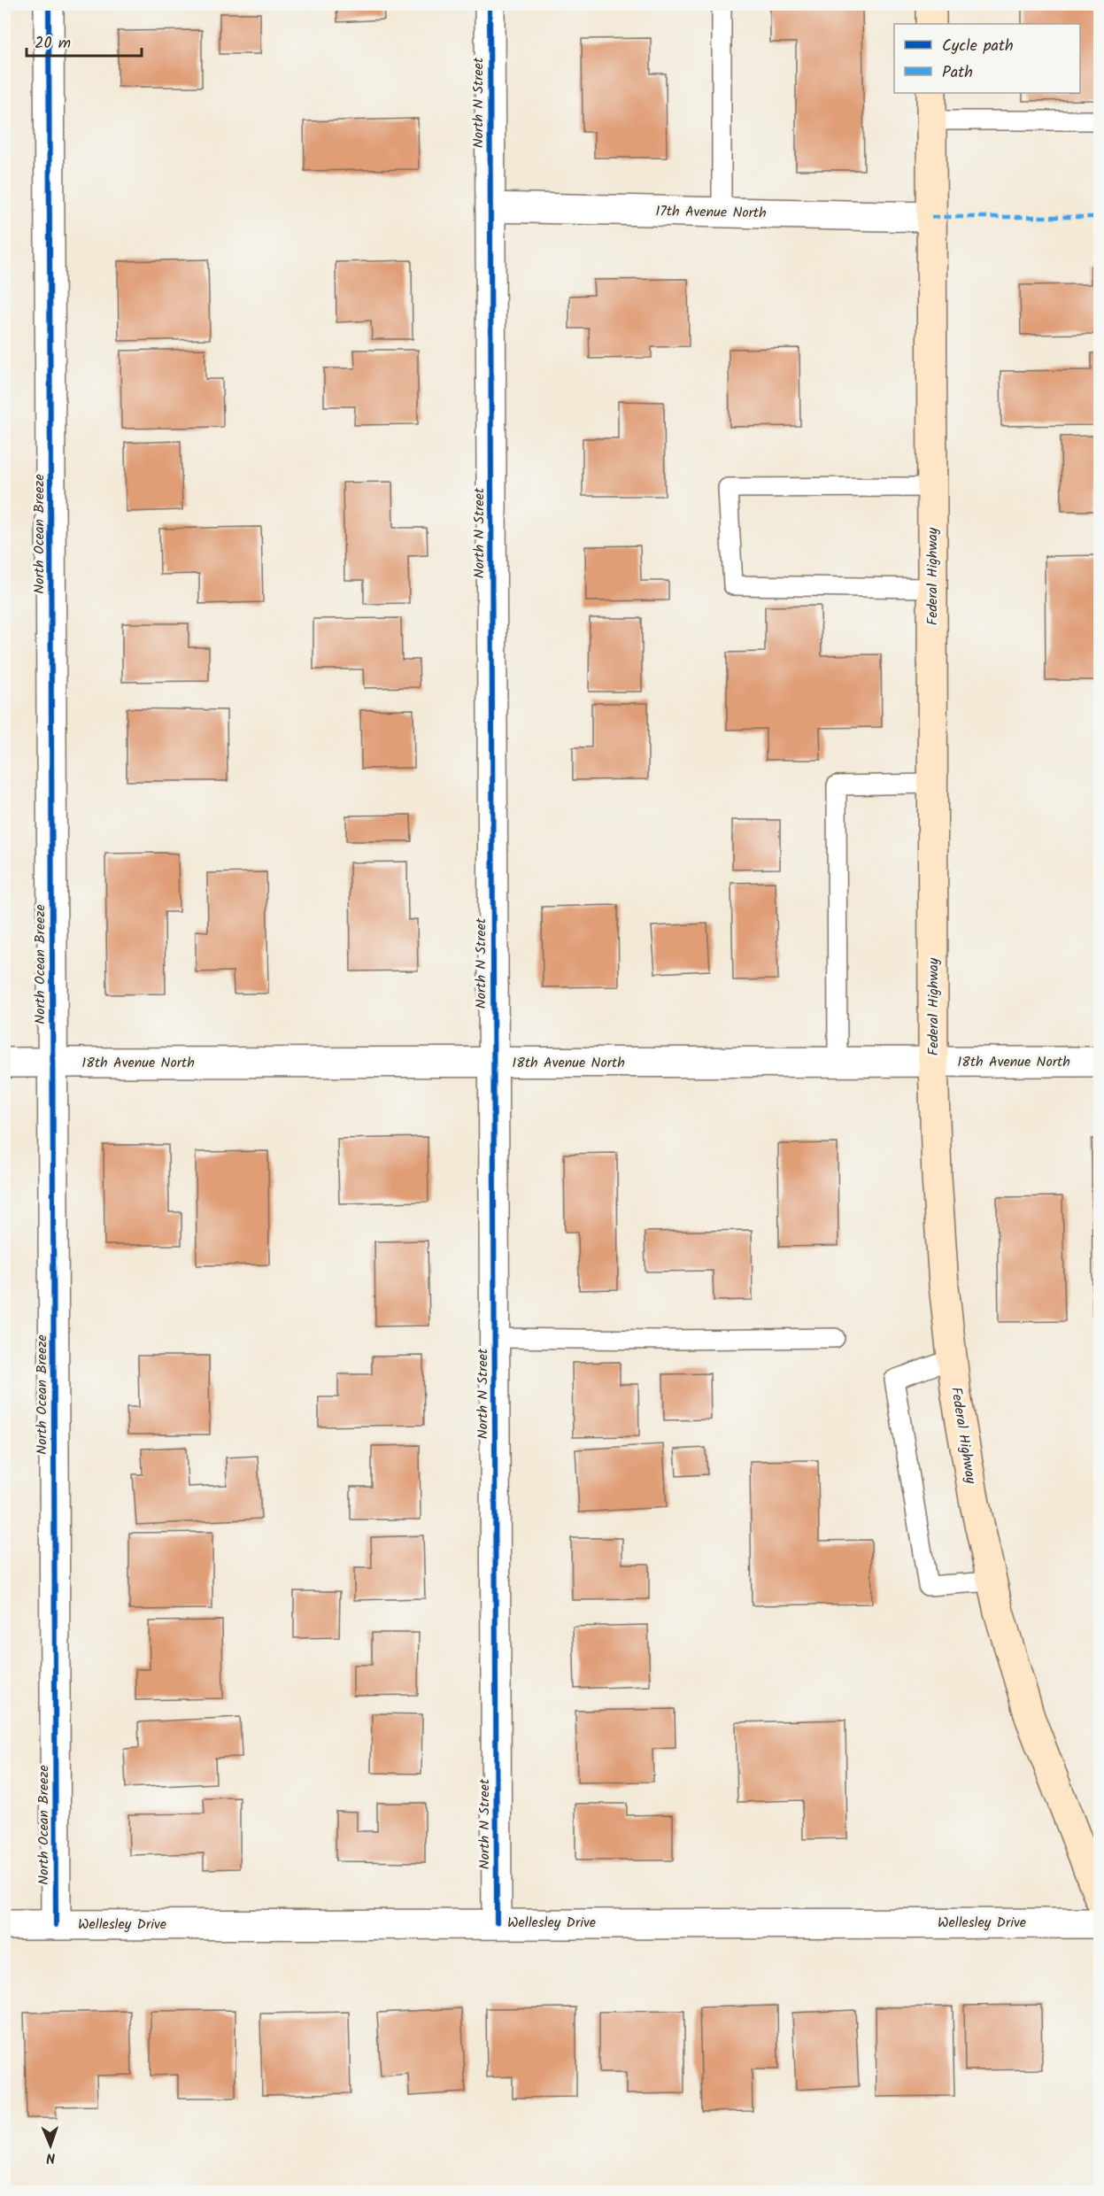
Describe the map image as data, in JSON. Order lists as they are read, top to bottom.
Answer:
{
  "streets": {
    "main road": ["Federal Highway"],
    "street": [
      "North N Street",
      "17th Avenue North",
      "North Ocean Breeze",
      "18th Avenue North",
      "Wellesley Drive"
    ]
  },
  "crossings": [
    ["North N Street", "17th Avenue North"],
    ["North N Street", "18th Avenue North"],
    ["North N Street", "Wellesley Drive"],
    ["17th Avenue North", "Federal Highway"],
    ["North Ocean Breeze", "18th Avenue North"],
    ["North Ocean Breeze", "Wellesley Drive"],
    ["Federal Highway", "18th Avenue North"]
  ],
  "legend": ["Cycle path", "Path"],
  "scale_bar": "20 m",
  "north": "bottom"
}
